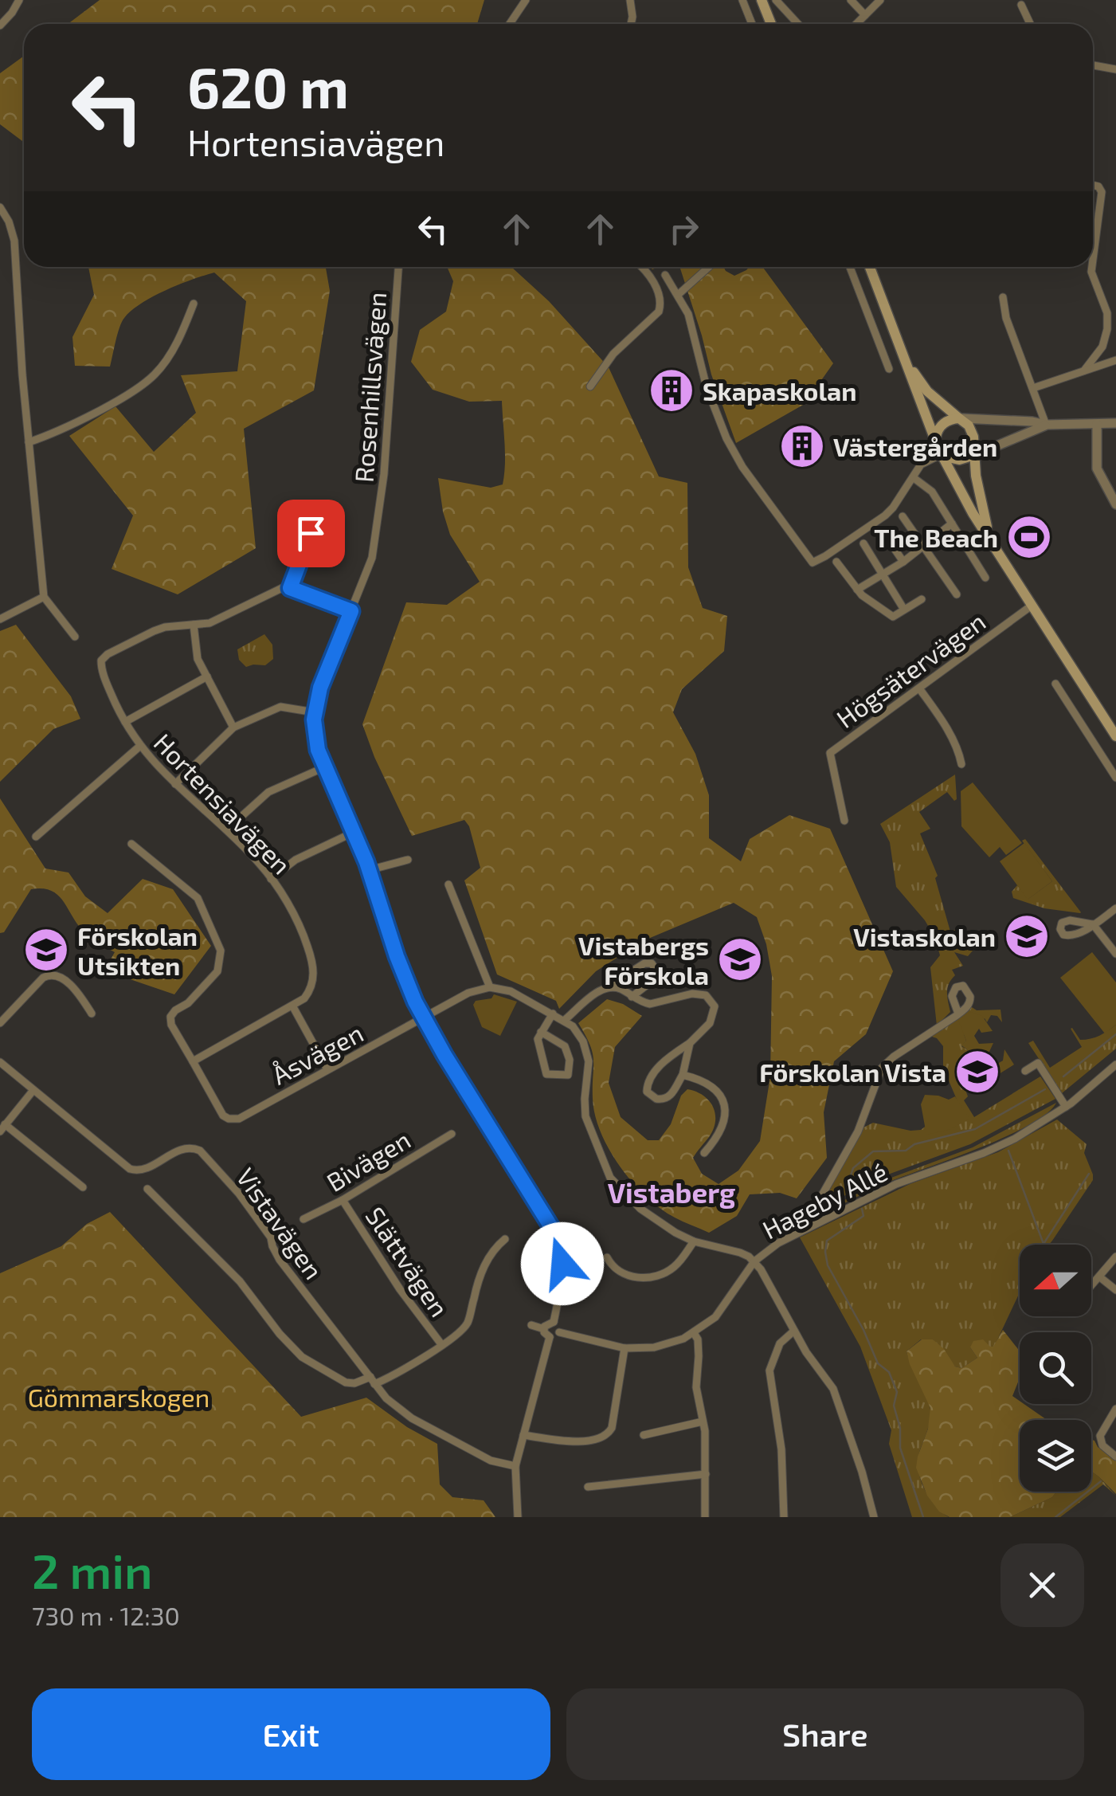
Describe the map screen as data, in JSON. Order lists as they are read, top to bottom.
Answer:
{
  "streets": {
    "street": [
      "Rosenhillsvägen",
      "Högsätervägen",
      "Hortensiavägen",
      "Åsvägen",
      "Bivägen",
      "Hageby Allé",
      "Vistavägen",
      "Slättvägen"
    ]
  },
  "crossings": [
    ["Hortensiavägen", "Åsvägen"],
    ["Bivägen", "Slättvägen"]
  ],
  "districts": ["Vistaberg"],
  "parks": ["Gömmarskogen"],
  "places": {
    "building": ["Skapaskolan", "Västergården"],
    "sports": ["The Beach"],
    "school or university": [
      "Vistaskolan",
      "Förskolan Utsikten",
      "Vistabergs Förskola",
      "Förskolan Vista"
    ]
  },
  "north": "left",
  "page": {
    "turn": ["620 m", "Hortensiavägen"],
    "heading": ["2 min", "730 m · 12:30"],
    "buttons": ["Exit", "Share"]
  }
}
